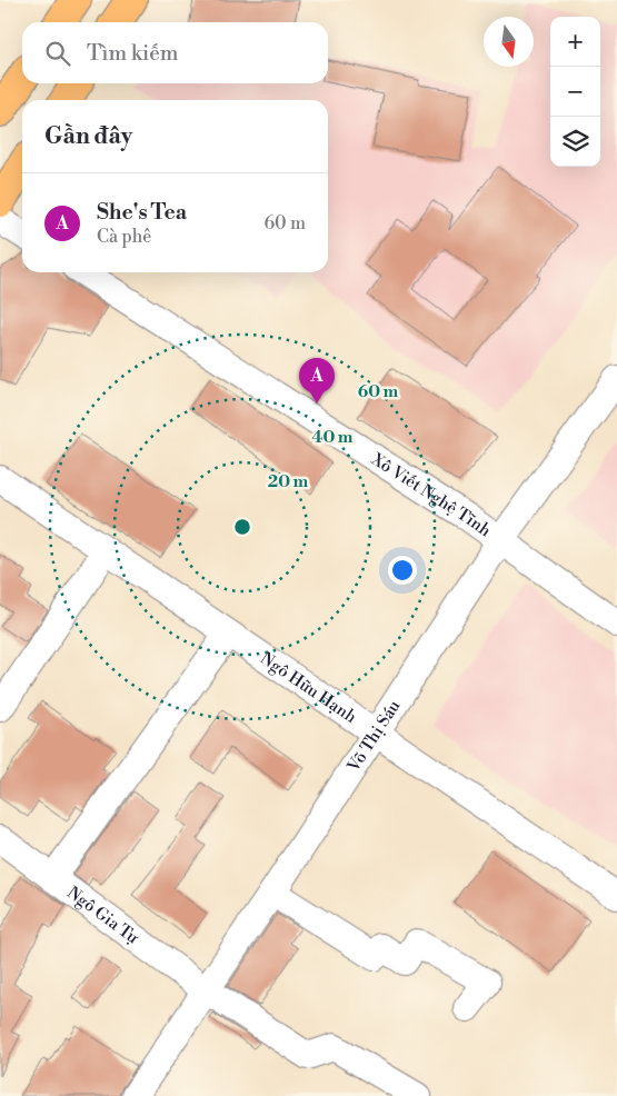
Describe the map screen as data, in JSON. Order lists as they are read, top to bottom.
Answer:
{
  "streets": {
    "street": [
      "Xô Viết Nghệ Tĩnh",
      "Ngô Hữu Hạnh",
      "Võ Thị Sáu",
      "Ngô Gia Tự"
    ]
  },
  "crossings": [
    ["Xô Viết Nghệ Tĩnh", "Võ Thị Sáu"],
    ["Ngô Hữu Hạnh", "Võ Thị Sáu"],
    ["Võ Thị Sáu", "Ngô Gia Tự"]
  ],
  "north": "bottom",
  "page": {
    "map_buttons": ["+", "−"],
    "search": "Tìm kiếm",
    "heading": "Gần đây",
    "list": [
      {
        "mark": "A",
        "name": "She's Tea",
        "note": "Cà phê",
        "value": "60 m"
      }
    ],
    "pins": "A"
  },
  "rings": ["60 m", "40 m", "20 m"]
}
